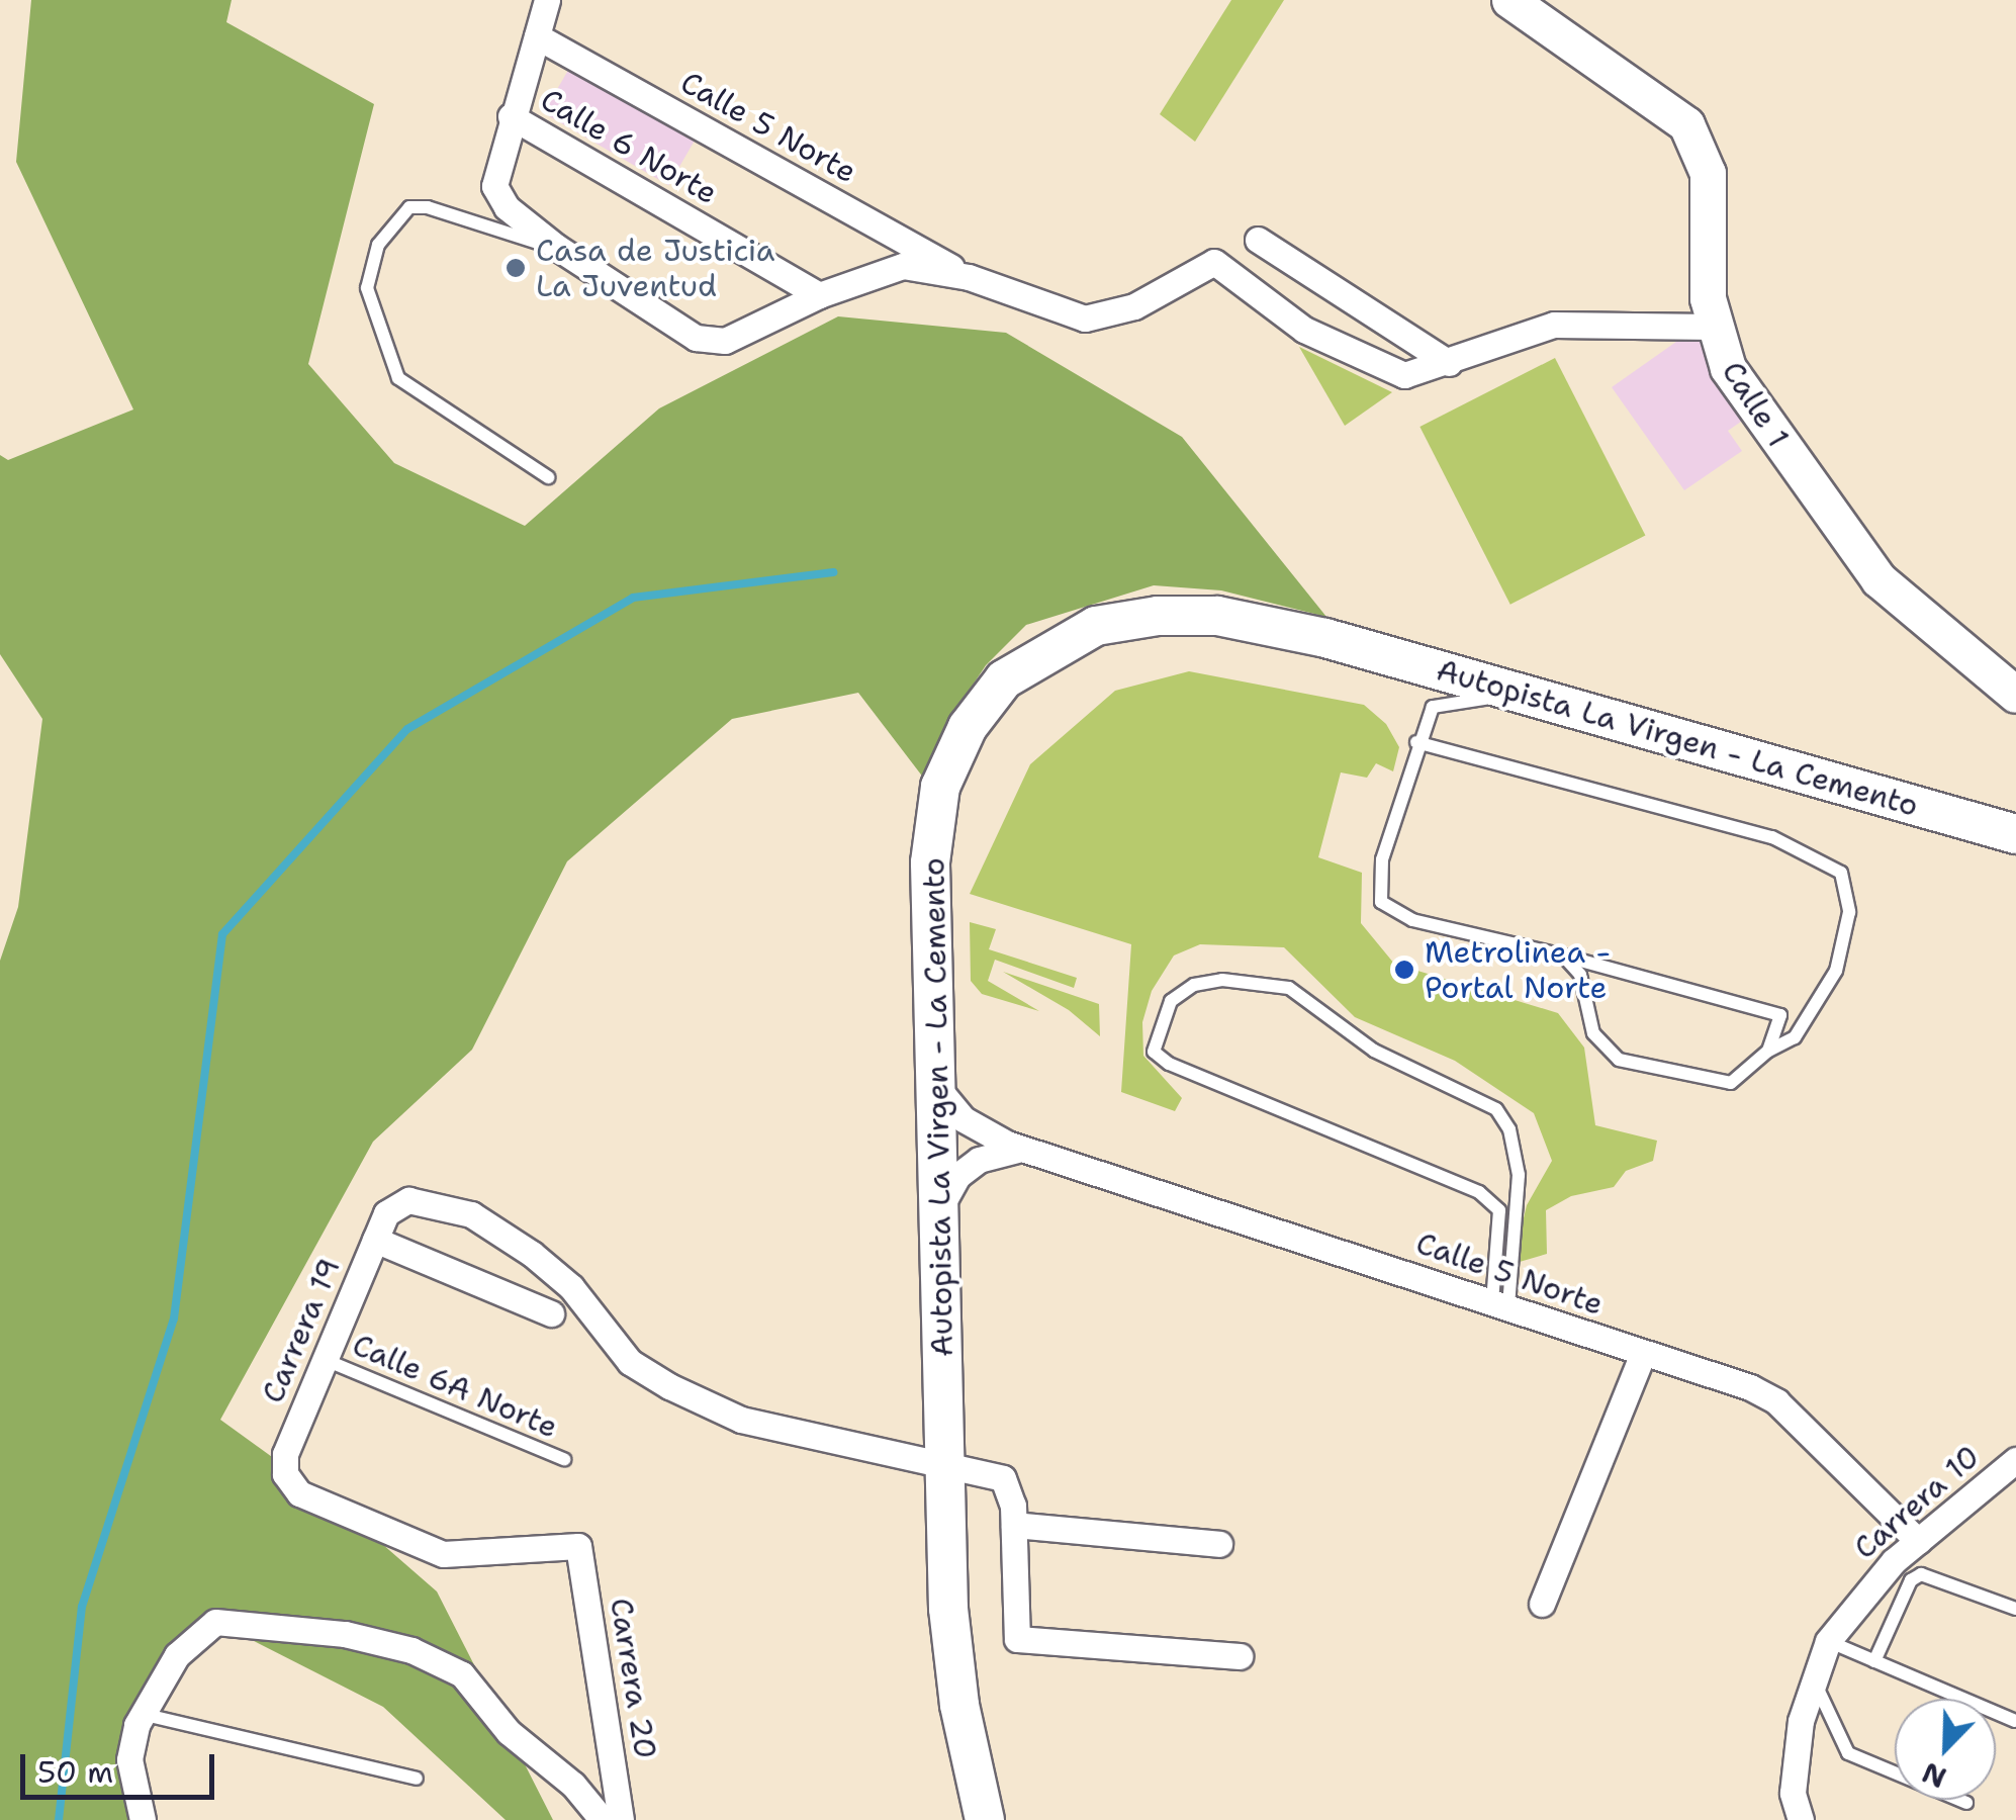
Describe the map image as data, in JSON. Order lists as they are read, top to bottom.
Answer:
{
  "streets": {
    "main road": ["Autopista La Virgen - La Cemento"],
    "street": [
      "Calle 5 Norte",
      "Calle 6 Norte",
      "Calle 1",
      "Carrera 19",
      "Carrera 10",
      "Carrera 20"
    ],
    "lane": ["Calle 6A Norte"]
  },
  "crossings": [
    ["Calle 5 Norte", "Autopista La Virgen - La Cemento"],
    ["Calle 5 Norte", "Carrera 10"],
    ["Autopista La Virgen - La Cemento", "Carrera 19"],
    ["Carrera 19", "Calle 6A Norte"],
    ["Carrera 19", "Carrera 20"]
  ],
  "places": ["Casa de Justicia La Juventud", "Metrolinea - Portal Norte"],
  "scale_bar": "50 m",
  "north": "bottom left"
}
